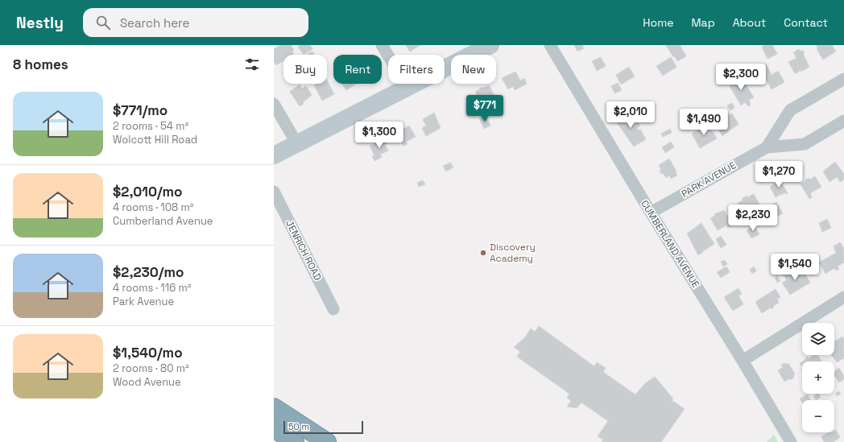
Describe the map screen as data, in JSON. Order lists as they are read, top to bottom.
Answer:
{
  "streets": {
    "street": ["PARK AVENUE", "CUMBERLAND AVENUE", "JENRICH ROAD"]
  },
  "crossings": [
    ["PARK AVENUE", "CUMBERLAND AVENUE"]
  ],
  "places": ["Discovery Academy"],
  "scale_bar": "50 m",
  "page": {
    "header": "Nestly",
    "search": "Search here",
    "nav": [
      "Home",
      "Map",
      "About",
      "Contact"
    ],
    "heading": "8 homes",
    "chip": [
      "Buy",
      "Rent",
      "Filters",
      "New"
    ],
    "price": [
      "$2,300",
      "$771",
      "$2,010",
      "$1,490",
      "$1,300",
      "$1,270",
      "$2,230",
      "$1,540"
    ],
    "list": [
      {
        "name": "$771/mo",
        "note": "2 rooms · 54 m² · Wolcott Hill Road"
      },
      {
        "name": "$2,010/mo",
        "note": "4 rooms · 108 m² · Cumberland Avenue"
      },
      {
        "name": "$2,230/mo",
        "note": "4 rooms · 116 m² · Park Avenue"
      },
      {
        "name": "$1,540/mo",
        "note": "2 rooms · 80 m² · Wood Avenue"
      }
    ],
    "map_buttons": ["+", "−"],
    "scale": "50 m"
  }
}
